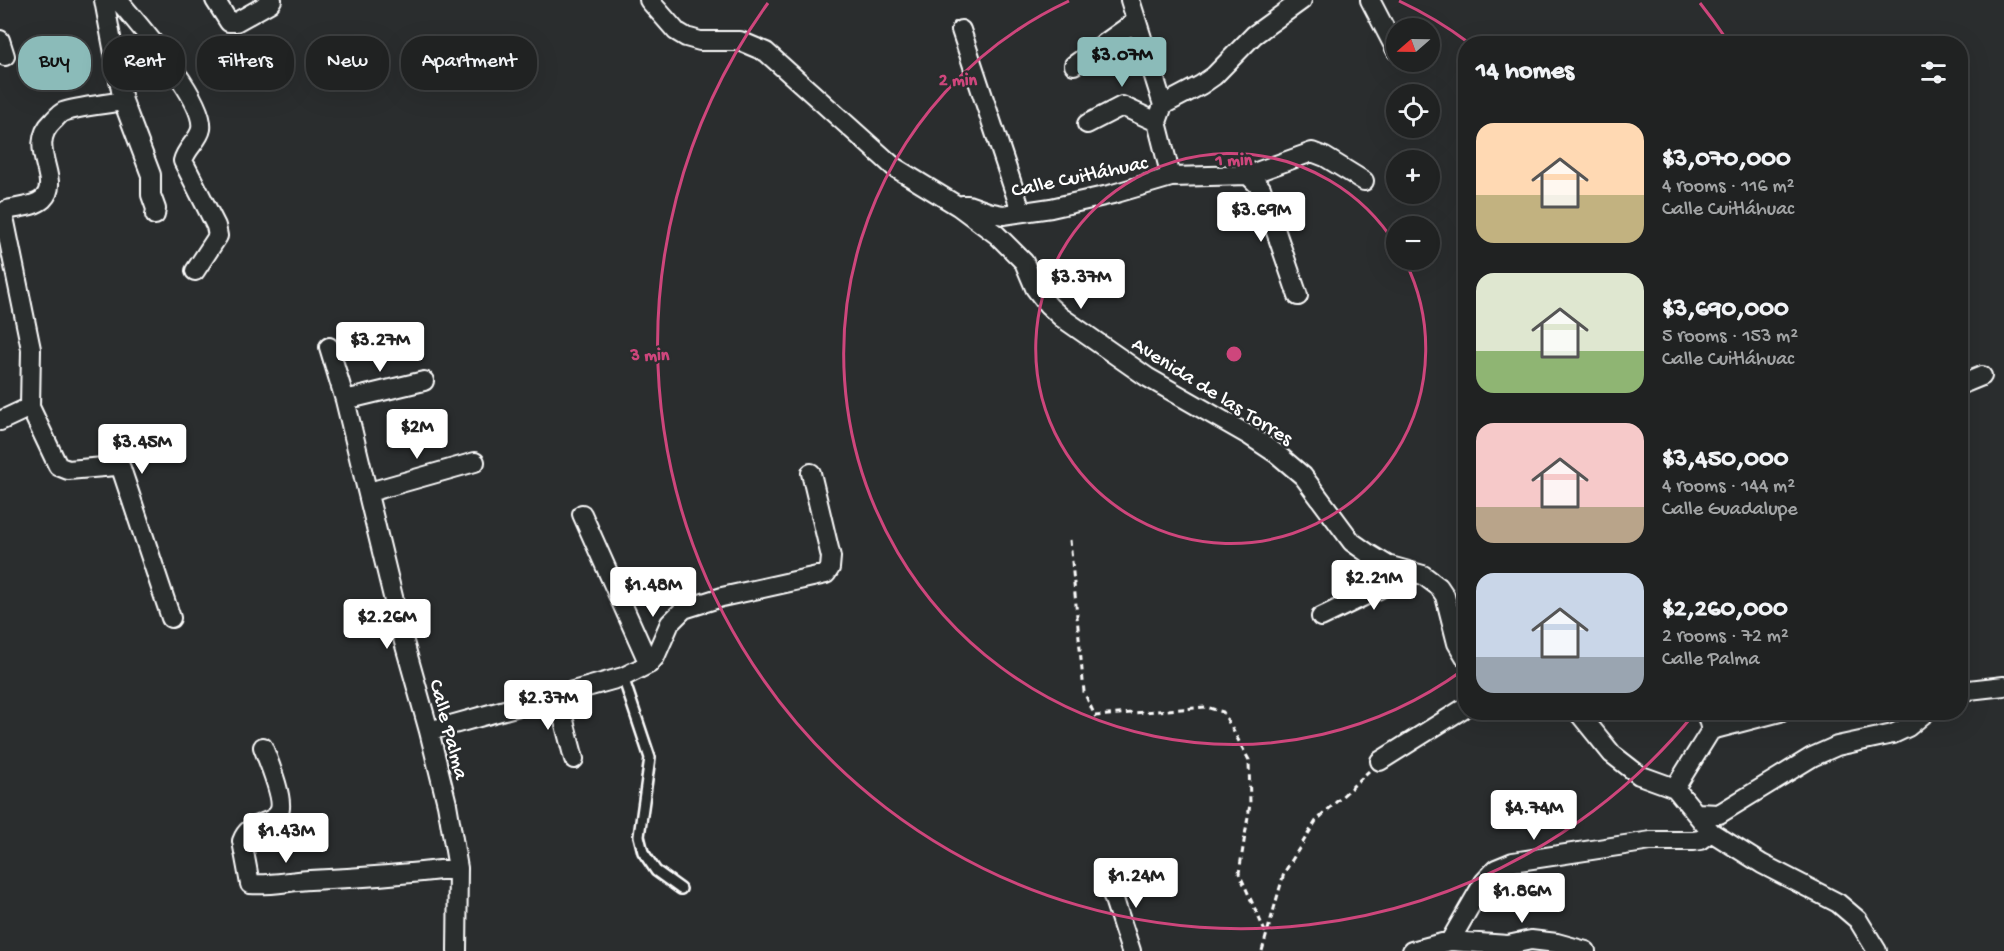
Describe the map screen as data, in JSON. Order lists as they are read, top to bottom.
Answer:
{
  "streets": {
    "street": ["Calle Cuitláhuac", "Avenida de las Torres", "Calle Palma"]
  },
  "crossings": [
    ["Calle Cuitláhuac", "Avenida de las Torres"]
  ],
  "north": "left",
  "page": {
    "map_buttons": ["+", "−"],
    "chip": [
      "Buy",
      "Rent",
      "Filters",
      "New",
      "Apartment"
    ],
    "heading": "14 homes",
    "price": [
      "$3.07M",
      "$3.69M",
      "$3.37M",
      "$3.27M",
      "$2M",
      "$3.45M",
      "$2.21M",
      "$1.48M",
      "$2.26M",
      "$2.37M",
      "$4.74M",
      "$1.43M",
      "$1.24M",
      "$1.86M"
    ],
    "list": [
      {
        "name": "$3,070,000",
        "note": "4 rooms · 116 m² · Calle Cuitláhuac"
      },
      {
        "name": "$3,690,000",
        "note": "5 rooms · 153 m² · Calle Cuitláhuac"
      },
      {
        "name": "$3,450,000",
        "note": "4 rooms · 144 m² · Calle Guadalupe"
      },
      {
        "name": "$2,260,000",
        "note": "2 rooms · 72 m² · Calle Palma"
      }
    ]
  },
  "rings": ["2 min", "1 min", "3 min"]
}
